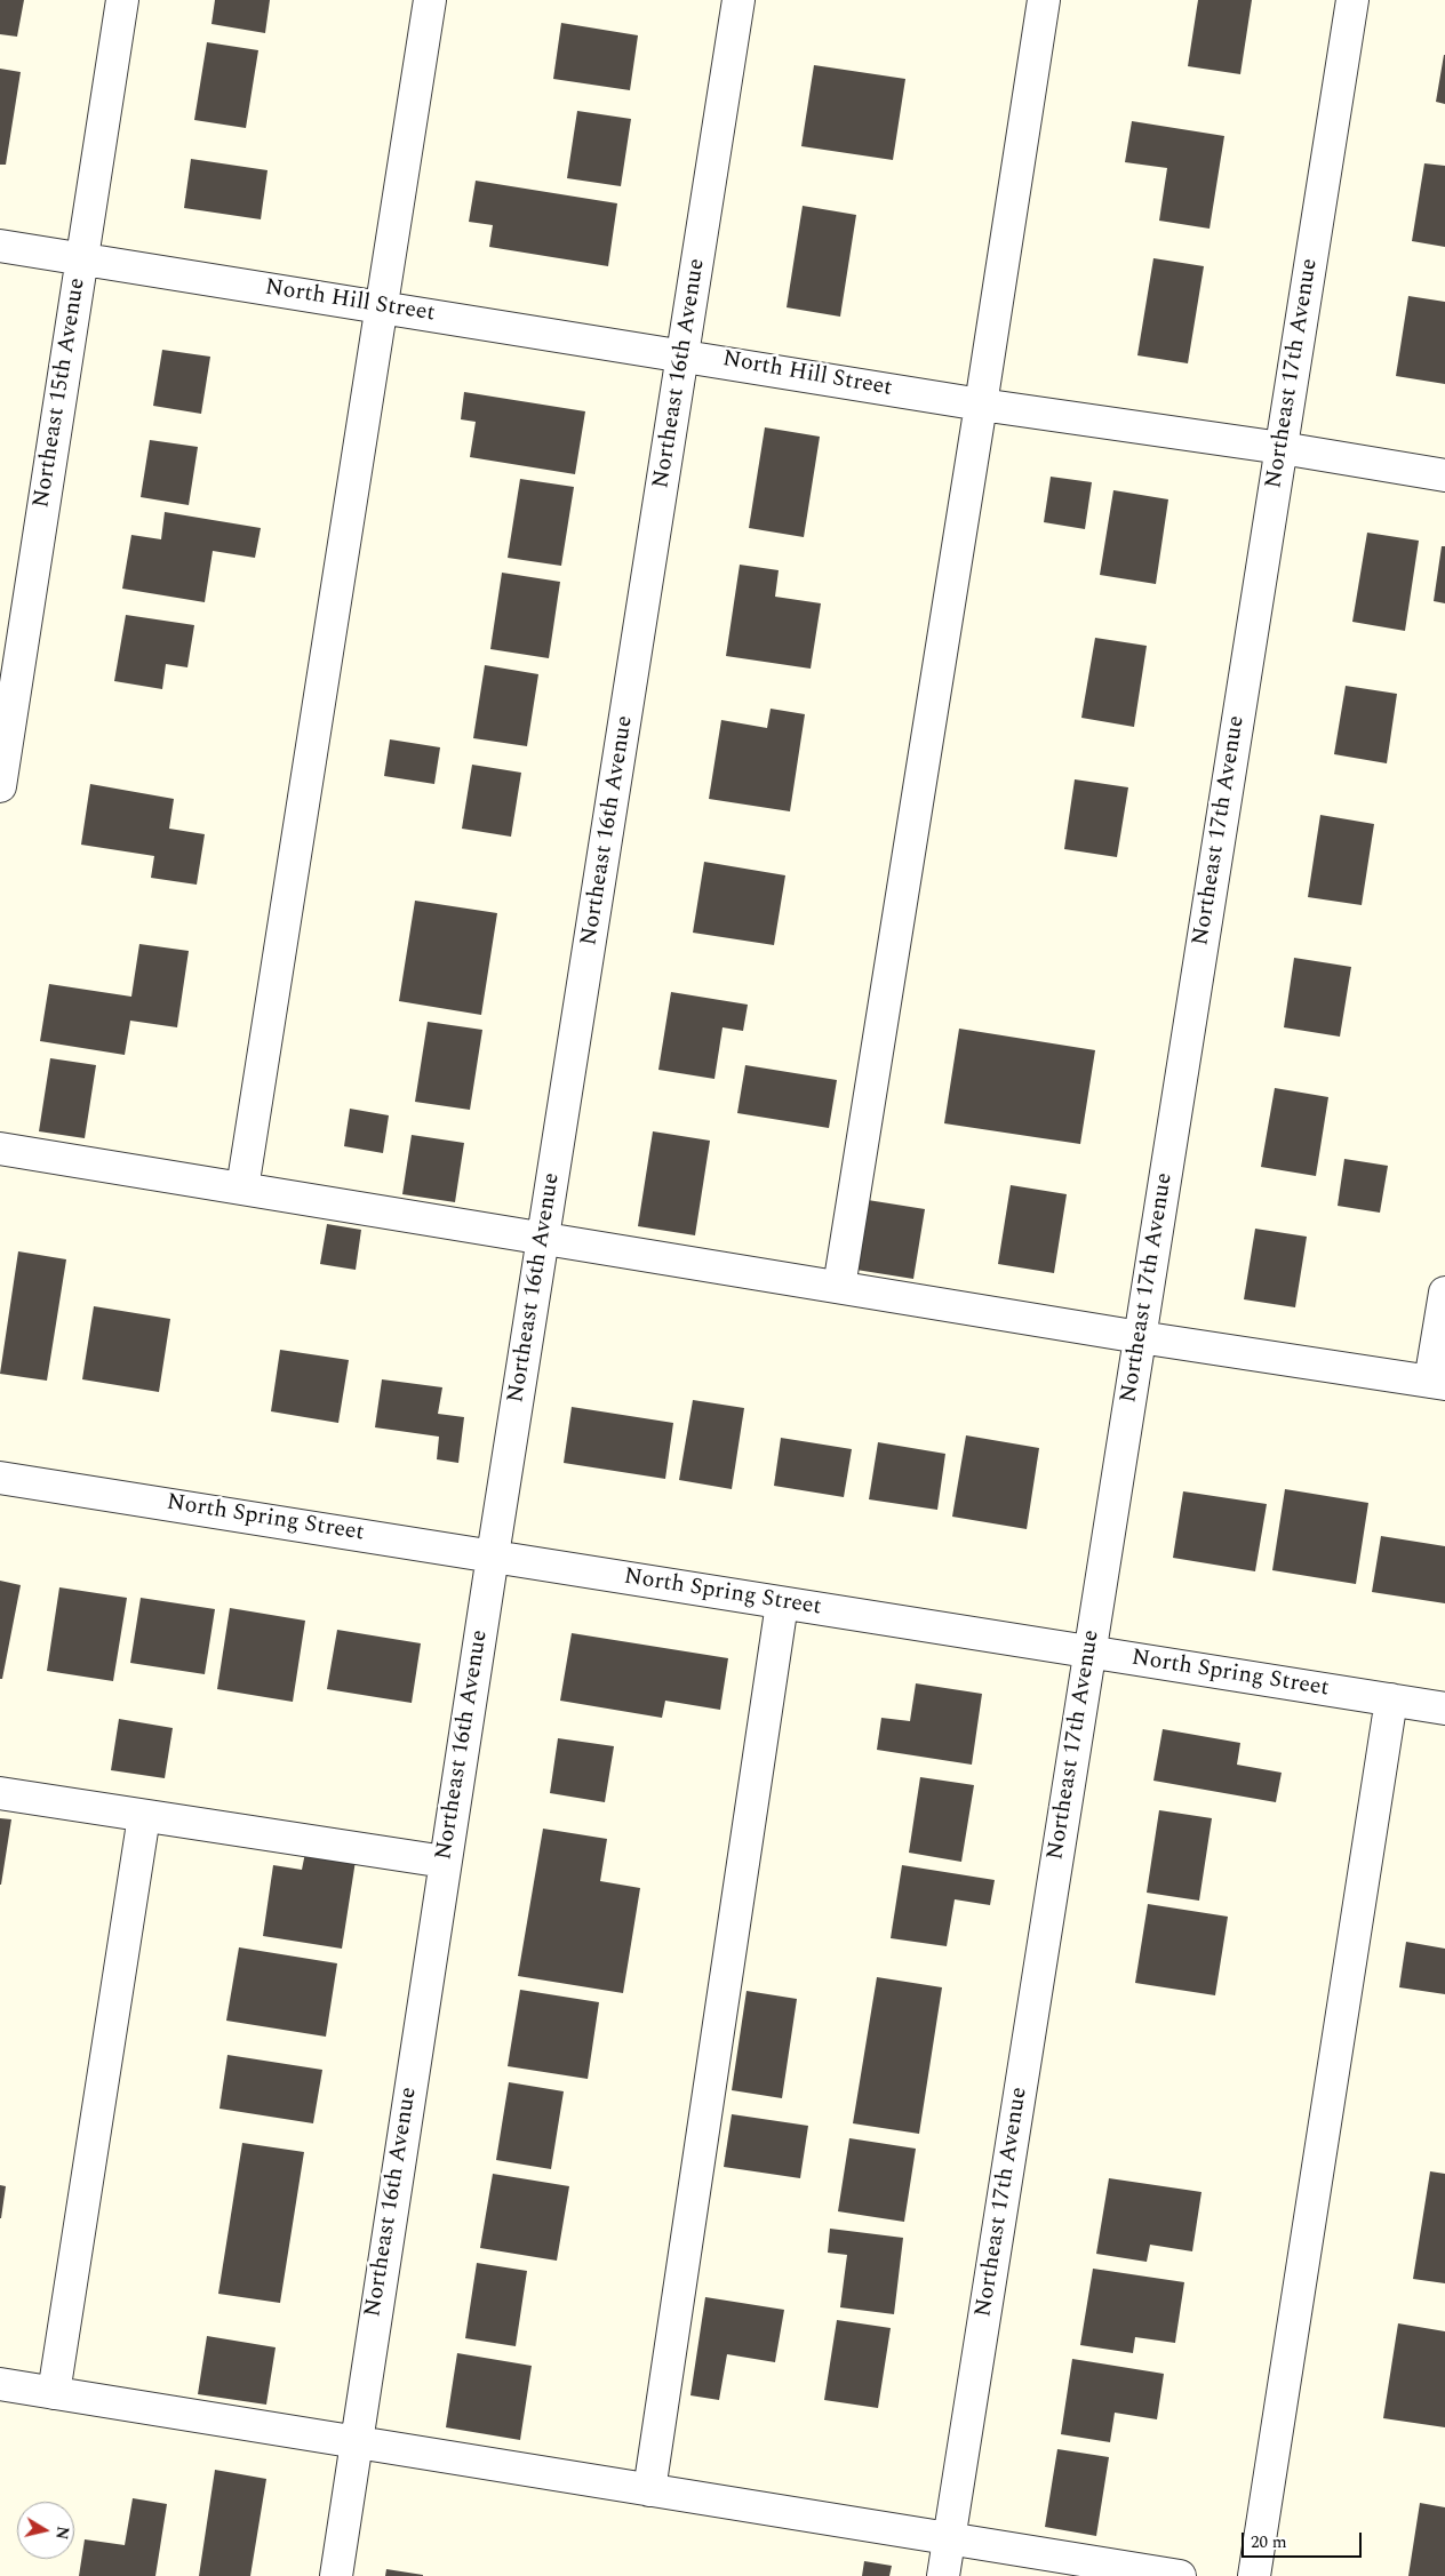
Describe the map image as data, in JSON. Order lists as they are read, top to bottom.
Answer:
{
  "streets": {
    "street": [
      "North Hill Street",
      "Northeast 16th Avenue",
      "Northeast 17th Avenue",
      "Northeast 15th Avenue",
      "North Spring Street"
    ]
  },
  "crossings": [
    ["North Hill Street", "Northeast 16th Avenue"],
    ["North Hill Street", "Northeast 17th Avenue"],
    ["North Hill Street", "Northeast 15th Avenue"],
    ["Northeast 16th Avenue", "North Spring Street"],
    ["Northeast 17th Avenue", "North Spring Street"]
  ],
  "scale_bar": "20 m",
  "north": "right"
}
